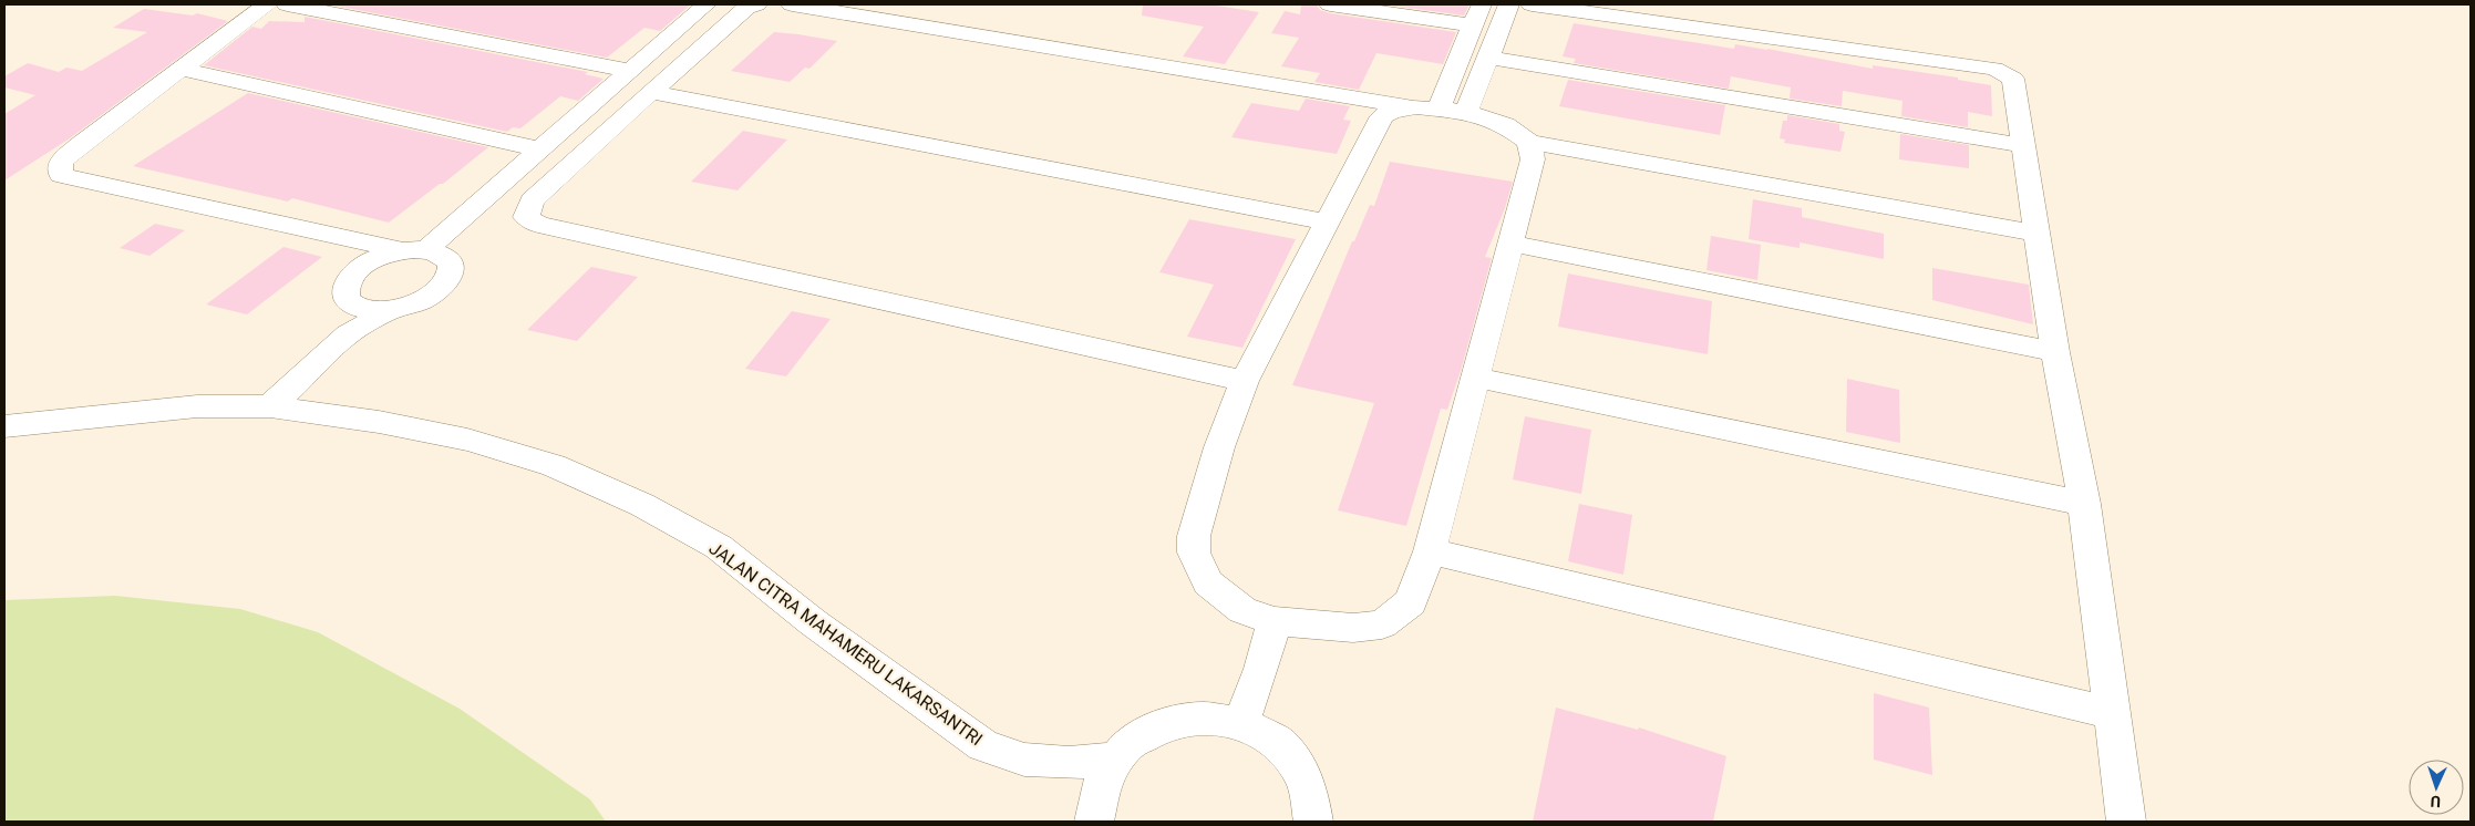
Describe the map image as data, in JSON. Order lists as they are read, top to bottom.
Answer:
{
  "streets": {
    "street": ["JALAN CITRA MAHAMERU LAKARSANTRI"]
  },
  "north": "bottom"
}
